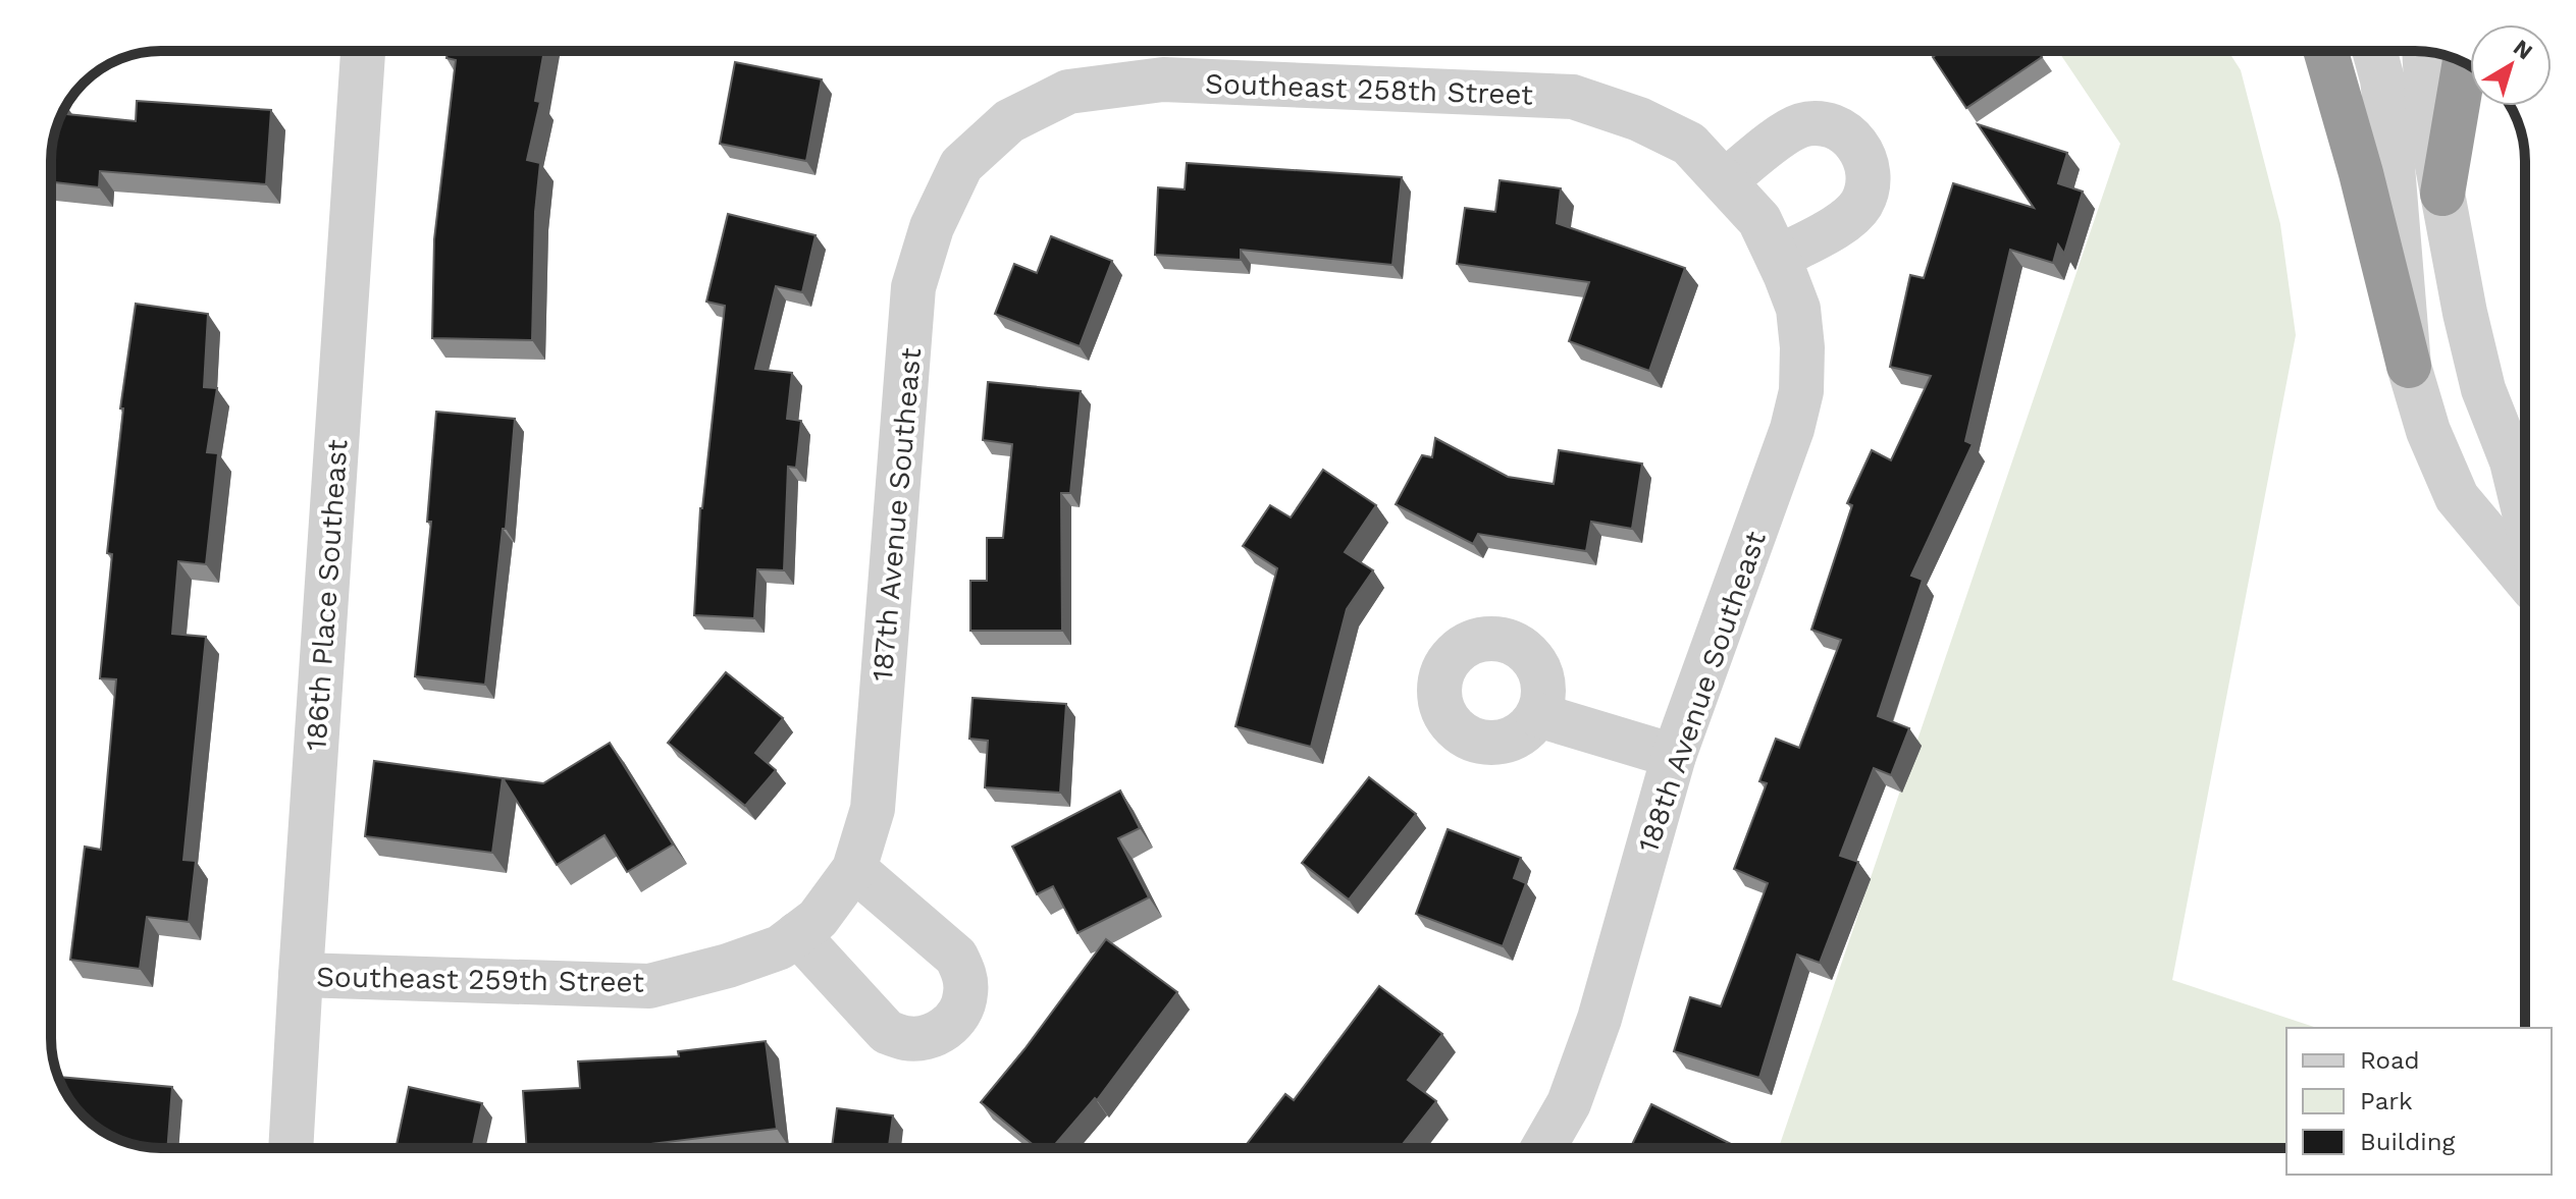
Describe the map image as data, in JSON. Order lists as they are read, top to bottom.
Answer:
{
  "streets": {
    "street": [
      "Southeast 258th Street",
      "187th Avenue Southeast",
      "186th Place Southeast",
      "188th Avenue Southeast",
      "Southeast 259th Street"
    ]
  },
  "crossings": [
    ["Southeast 258th Street", "187th Avenue Southeast"],
    ["Southeast 258th Street", "188th Avenue Southeast"],
    ["187th Avenue Southeast", "Southeast 259th Street"],
    ["186th Place Southeast", "Southeast 259th Street"]
  ],
  "legend": ["Road", "Park", "Building"],
  "north": "top right"
}
